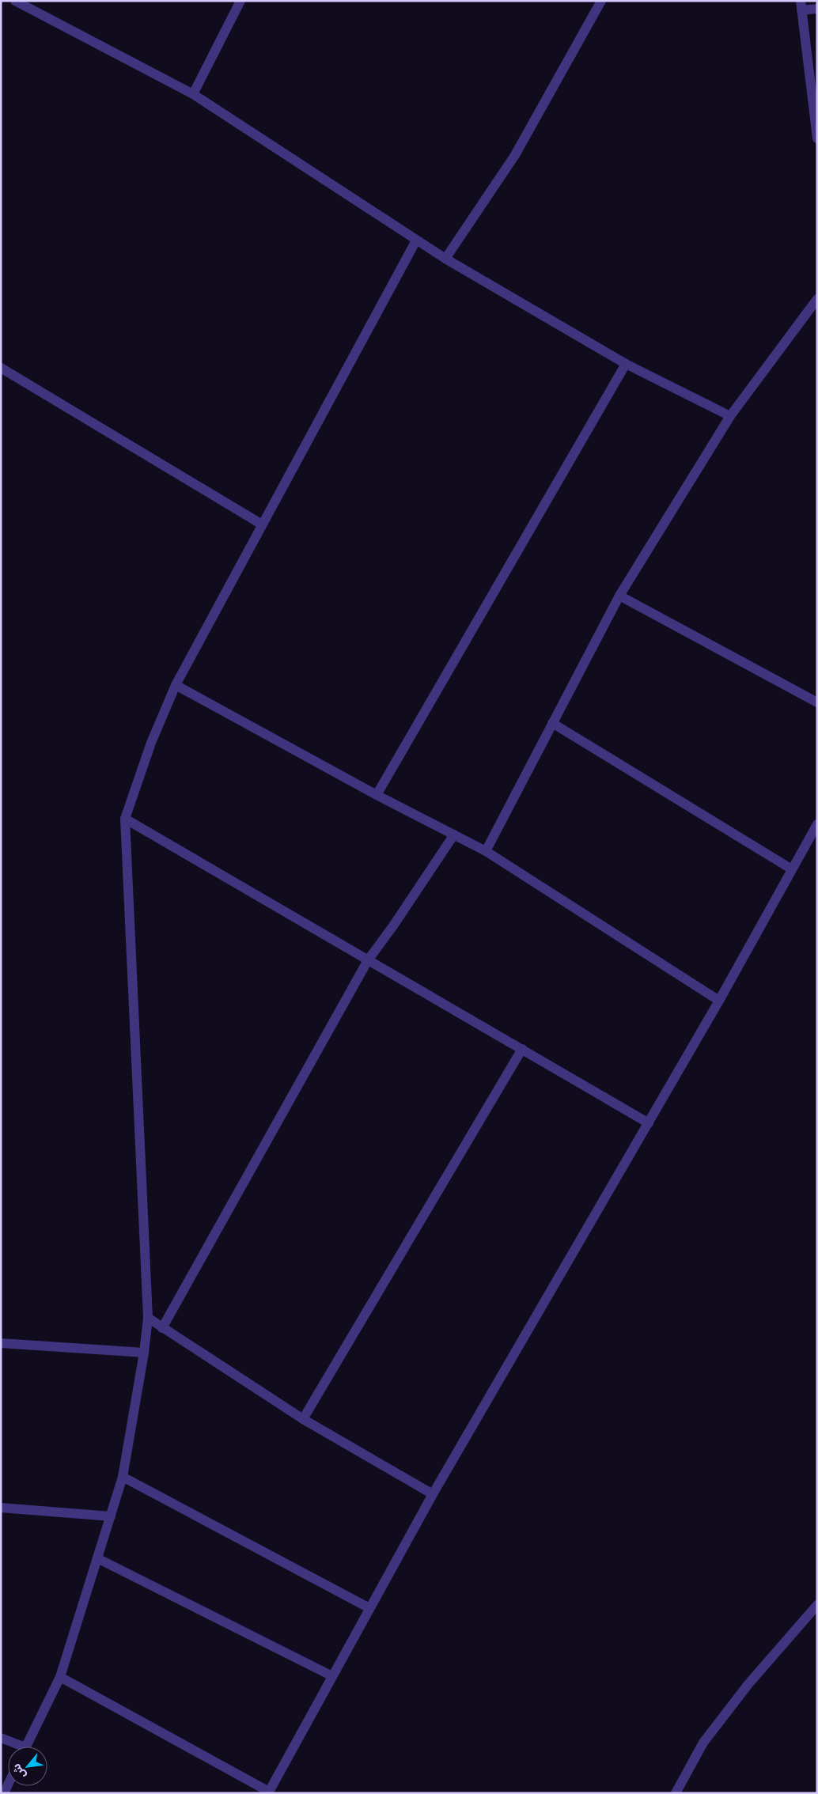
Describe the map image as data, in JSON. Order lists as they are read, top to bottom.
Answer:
{
  "north": "bottom left"
}
